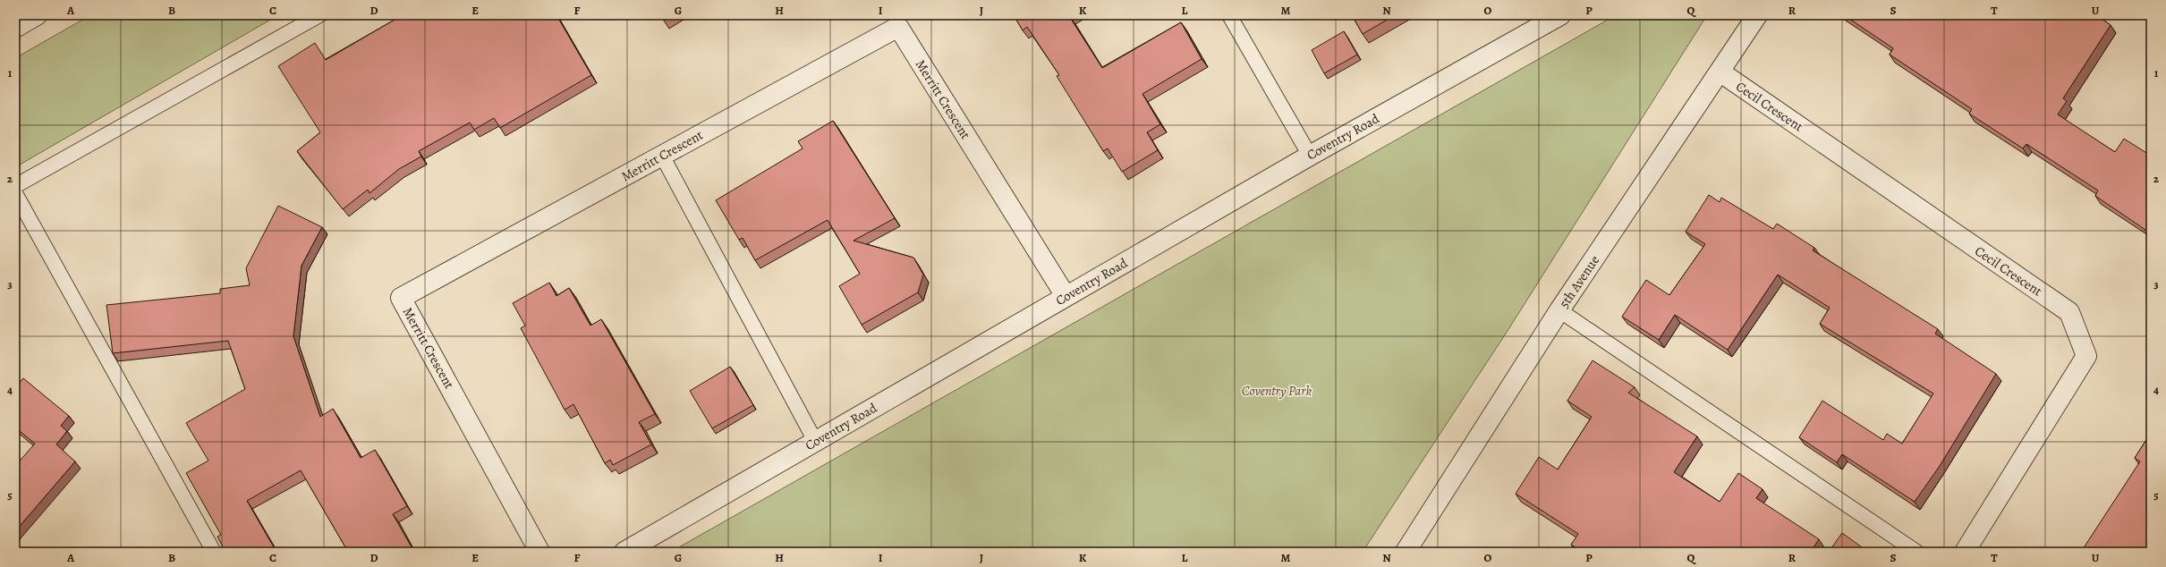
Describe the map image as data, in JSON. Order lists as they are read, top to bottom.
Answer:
{
  "streets": {
    "street": [
      "Merritt Crescent",
      "Cecil Crescent",
      "Coventry Road",
      "5th Avenue"
    ]
  },
  "crossings": [
    ["Merritt Crescent", "Coventry Road"],
    ["Cecil Crescent", "5th Avenue"]
  ],
  "parks": ["Coventry Park"],
  "grid": {
    "columns": [
      "A",
      "B",
      "C",
      "D",
      "E",
      "F",
      "G",
      "H",
      "I",
      "J",
      "K",
      "L",
      "M",
      "N",
      "O",
      "P",
      "Q",
      "R",
      "S",
      "T",
      "U"
    ],
    "rows": [
      "1",
      "2",
      "3",
      "4",
      "5"
    ]
  }
}
